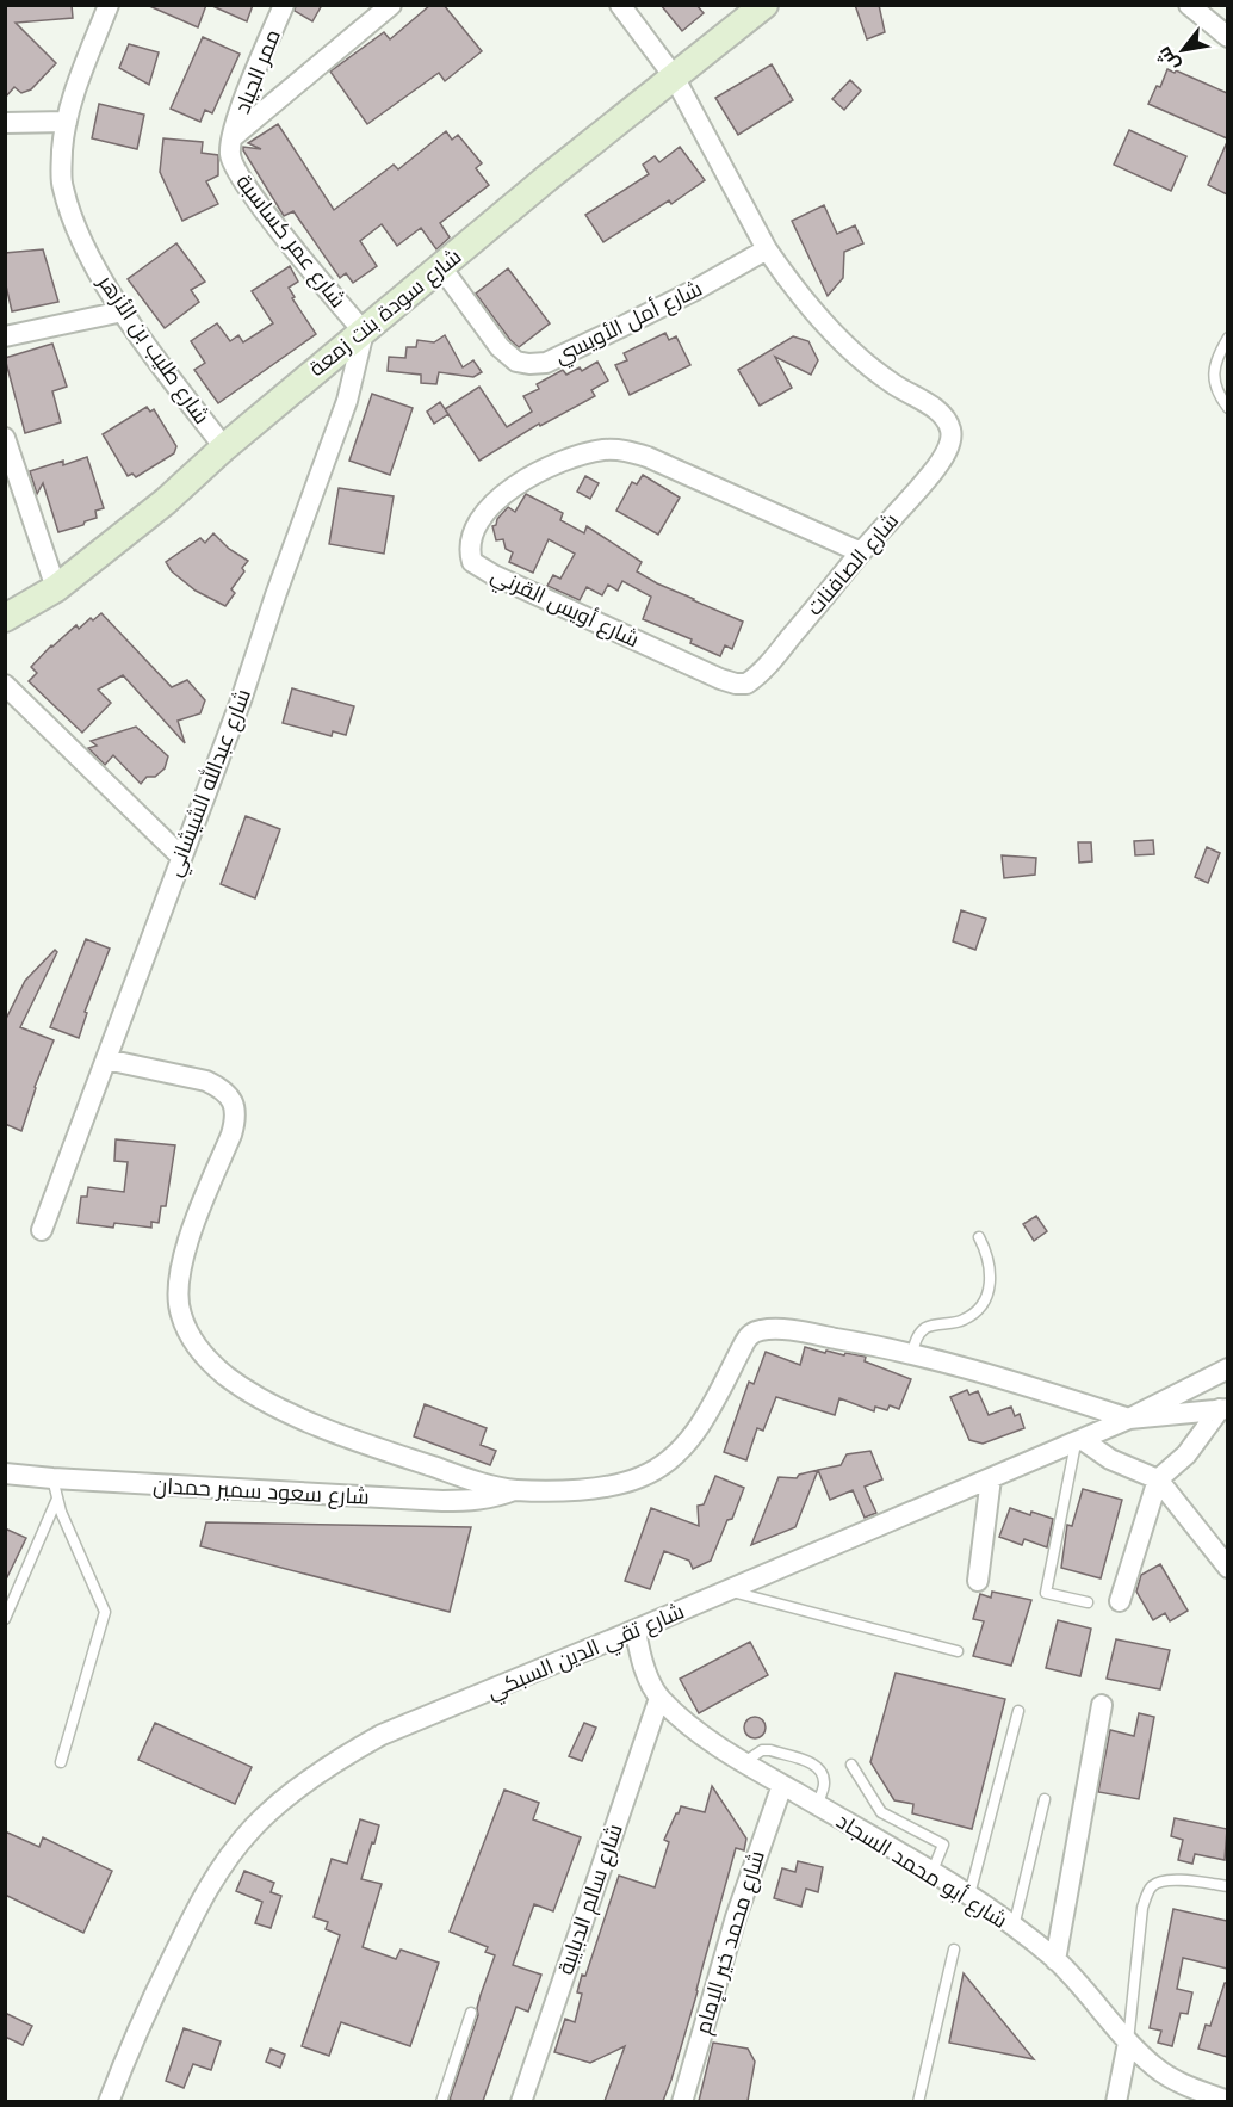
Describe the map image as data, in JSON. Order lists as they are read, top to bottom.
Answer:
{
  "streets": {
    "street": [
      "ممر الجياد",
      "شارع عمر كساسبة",
      "شارع سودة بنت زمعة",
      "شارع أمل الأويسي",
      "شارع طليب بن الأزهر",
      "شارع الصافنات",
      "شارع أويس القرني",
      "شارع عبدالله الشيشاني",
      "شارع سعود سمير حمدان",
      "شارع تقي الدين السبكي",
      "شارع أبو محمد السجاد",
      "شارع سالم الدبايبة",
      "شارع محمد خير الإمام"
    ]
  },
  "crossings": [
    ["ممر الجياد", "شارع عمر كساسبة"],
    ["شارع عمر كساسبة", "شارع سودة بنت زمعة"],
    ["شارع عمر كساسبة", "شارع عبدالله الشيشاني"],
    ["شارع سودة بنت زمعة", "شارع أمل الأويسي"],
    ["شارع سودة بنت زمعة", "شارع طليب بن الأزهر"],
    ["شارع سودة بنت زمعة", "شارع عبدالله الشيشاني"],
    ["شارع أمل الأويسي", "شارع الصافنات"],
    ["شارع الصافنات", "شارع أويس القرني"],
    ["شارع عبدالله الشيشاني", "شارع سعود سمير حمدان"],
    ["شارع تقي الدين السبكي", "شارع أبو محمد السجاد"],
    ["شارع أبو محمد السجاد", "شارع سالم الدبايبة"],
    ["شارع أبو محمد السجاد", "شارع محمد خير الإمام"]
  ],
  "north": "bottom left"
}
